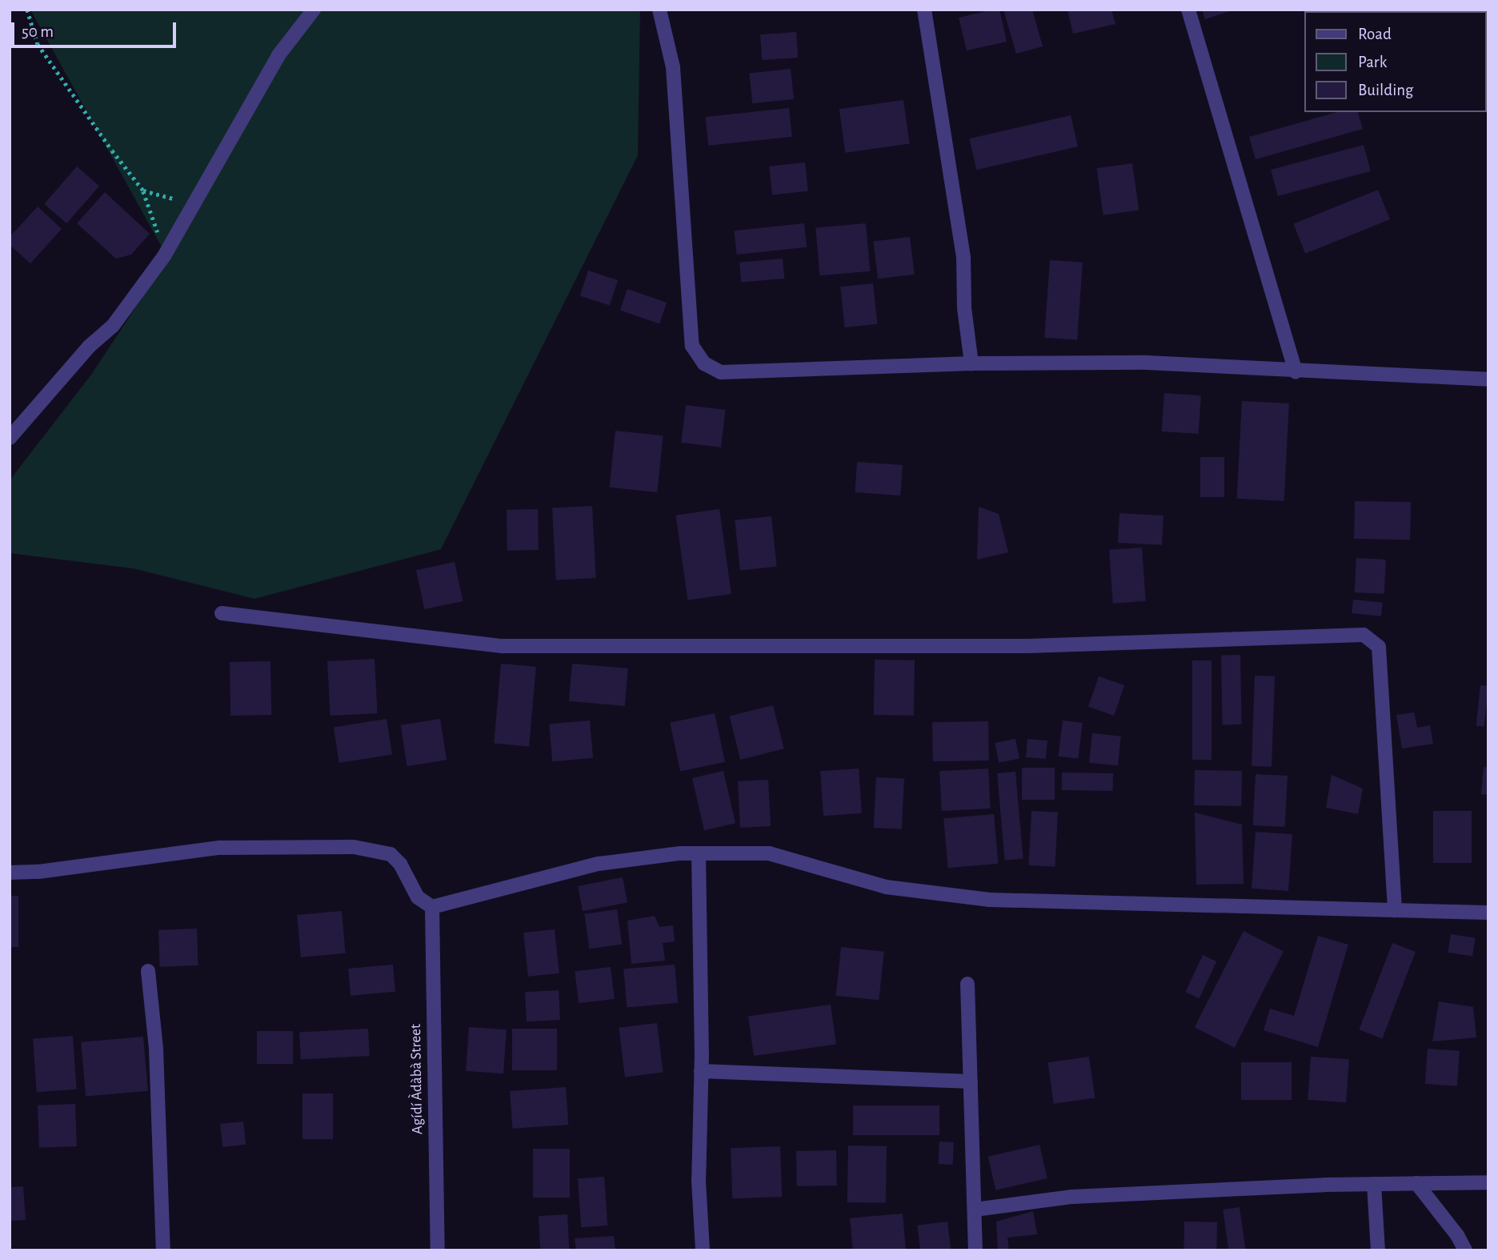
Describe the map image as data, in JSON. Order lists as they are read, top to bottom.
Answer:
{
  "streets": {
    "street": ["Agídí Àdàbà Street"]
  },
  "legend": ["Road", "Park", "Building"],
  "scale_bar": "50 m"
}
